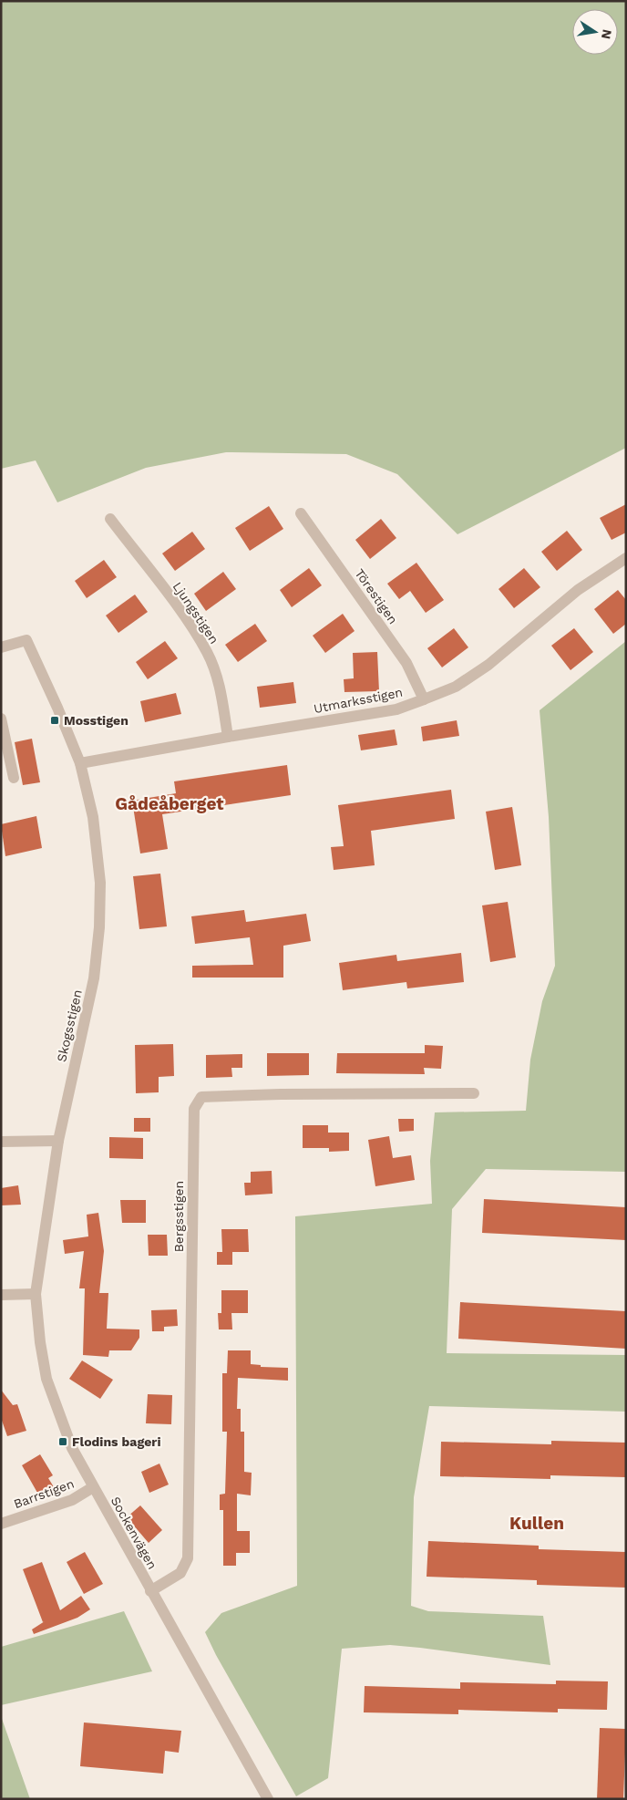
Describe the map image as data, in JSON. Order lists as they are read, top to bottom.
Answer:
{
  "streets": {
    "street": [
      "Törestigen",
      "Ljungstigen",
      "Utmarksstigen",
      "Skogsstigen",
      "Bergsstigen",
      "Barrstigen",
      "Sockenvägen"
    ]
  },
  "crossings": [
    ["Törestigen", "Utmarksstigen"],
    ["Ljungstigen", "Utmarksstigen"],
    ["Utmarksstigen", "Skogsstigen"],
    ["Skogsstigen", "Sockenvägen"],
    ["Bergsstigen", "Sockenvägen"],
    ["Barrstigen", "Sockenvägen"]
  ],
  "districts": ["Gådeåberget", "Kullen"],
  "places": {
    "transit": ["Mosstigen", "Flodins bageri"]
  },
  "north": "right"
}
